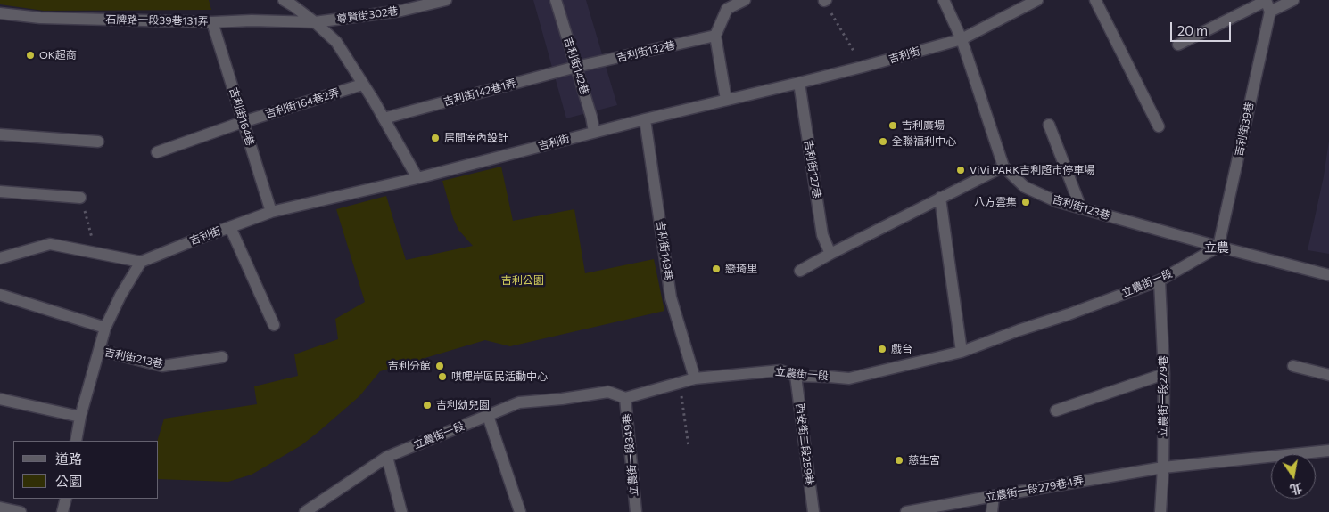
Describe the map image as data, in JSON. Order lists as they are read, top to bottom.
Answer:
{
  "streets": {
    "street": [
      "尊賢街302巷",
      "石牌路一段39巷131弄",
      "吉利街132巷",
      "吉利街",
      "吉利街142巷",
      "吉利街142巷1弄",
      "吉利街164巷2弄",
      "吉利街164巷",
      "吉利街39巷",
      "吉利街127巷",
      "吉利街123巷",
      "吉利街149巷",
      "立農街一段",
      "吉利街213巷",
      "立農街一段279巷",
      "西安街二段259巷",
      "立農街一段349巷",
      "立農街一段279巷4弄"
    ]
  },
  "crossings": [
    ["尊賢街302巷", "石牌路一段39巷131弄"],
    ["石牌路一段39巷131弄", "吉利街164巷"],
    ["吉利街132巷", "吉利街142巷"],
    ["吉利街132巷", "吉利街142巷1弄"],
    ["吉利街", "吉利街142巷"],
    ["吉利街", "吉利街164巷"],
    ["吉利街", "吉利街127巷"],
    ["吉利街", "吉利街123巷"],
    ["吉利街", "吉利街149巷"],
    ["吉利街142巷", "吉利街142巷1弄"],
    ["吉利街164巷2弄", "吉利街164巷"],
    ["吉利街39巷", "吉利街123巷"],
    ["吉利街39巷", "立農街一段"],
    ["吉利街123巷", "立農街一段"],
    ["吉利街149巷", "立農街一段"],
    ["立農街一段", "立農街一段279巷"],
    ["立農街一段", "西安街二段259巷"],
    ["立農街一段", "立農街一段349巷"],
    ["立農街一段279巷", "立農街一段279巷4弄"]
  ],
  "districts": ["立農"],
  "parks": ["吉利公園"],
  "places": [
    "OK超商",
    "吉利廣場",
    "居間室內設計",
    "全聯福利中心",
    "ViVi PARK吉利超市停車場",
    "八方雲集",
    "戀琦里",
    "戲台",
    "吉利分館",
    "唭哩岸區民活動中心",
    "吉利幼兒園",
    "慈生宮"
  ],
  "legend": ["道路", "公園"],
  "scale_bar": "20 m",
  "north": "bottom"
}
